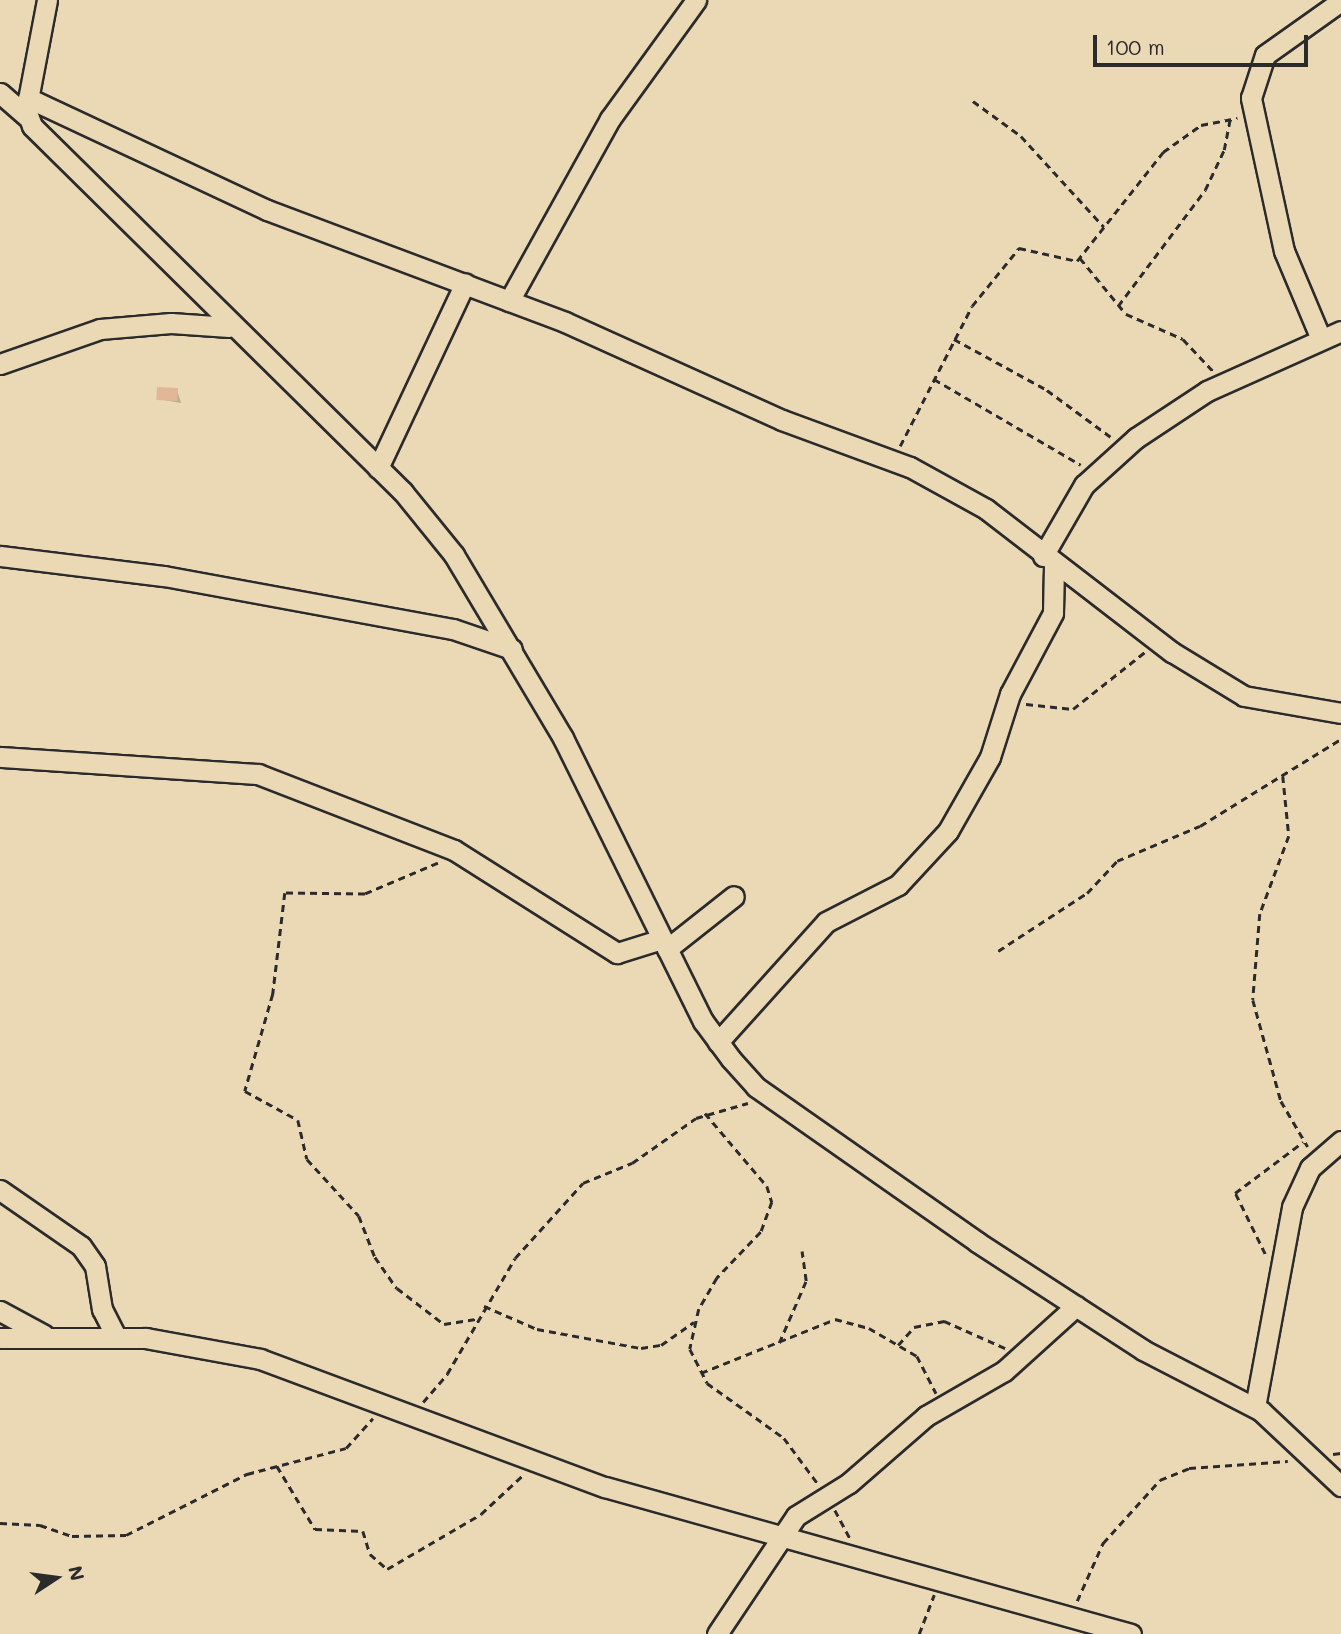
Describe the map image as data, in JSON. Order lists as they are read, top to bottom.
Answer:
{
  "scale_bar": "100 m",
  "north": "right"
}
